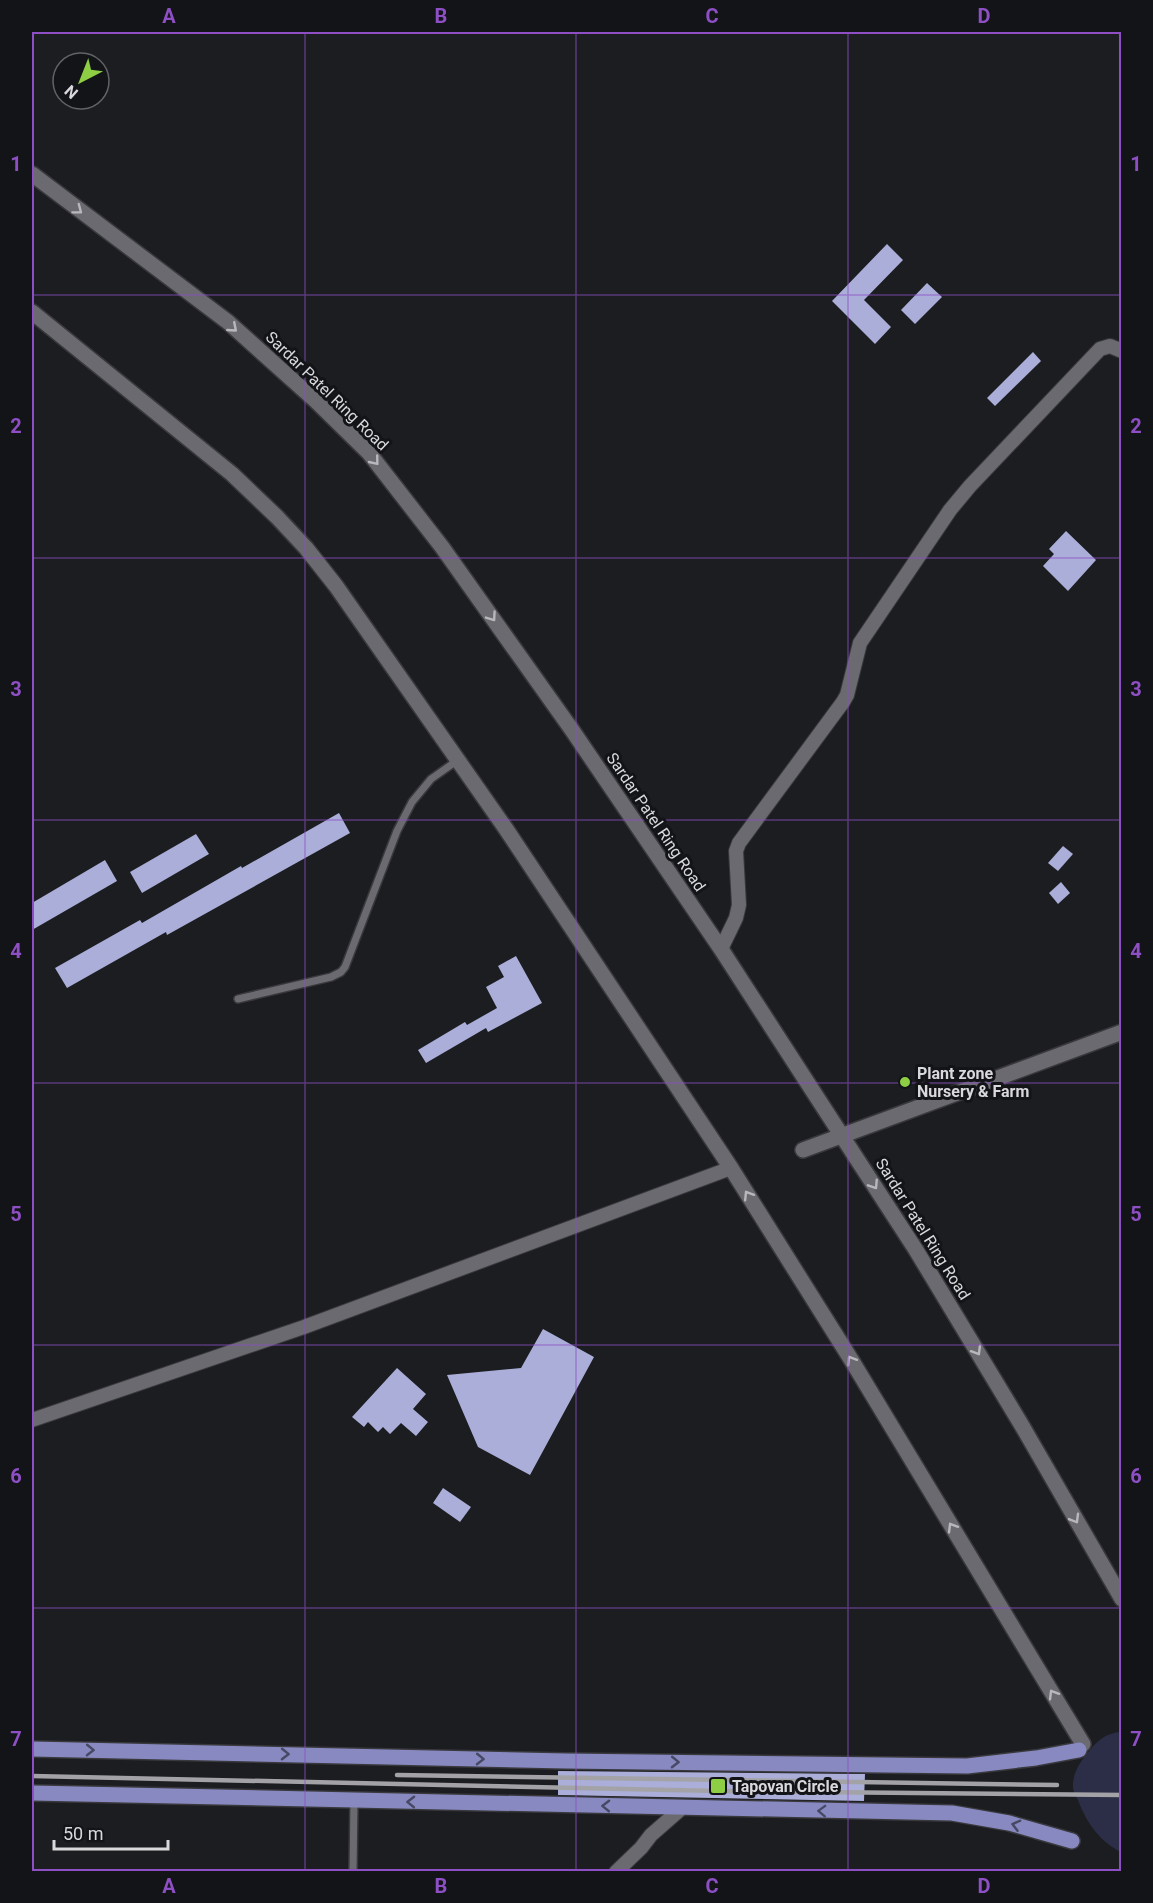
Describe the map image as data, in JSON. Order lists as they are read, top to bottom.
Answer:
{
  "streets": {
    "street": ["Sardar Patel Ring Road"]
  },
  "places": {
    "other": ["Plant zone Nursery & Farm"],
    "transit": ["Tapovan Circle"]
  },
  "scale_bar": "50 m",
  "north": "bottom left",
  "grid": {
    "columns": [
      "A",
      "B",
      "C",
      "D"
    ],
    "rows": [
      "1",
      "2",
      "3",
      "4",
      "5",
      "6",
      "7"
    ]
  }
}
